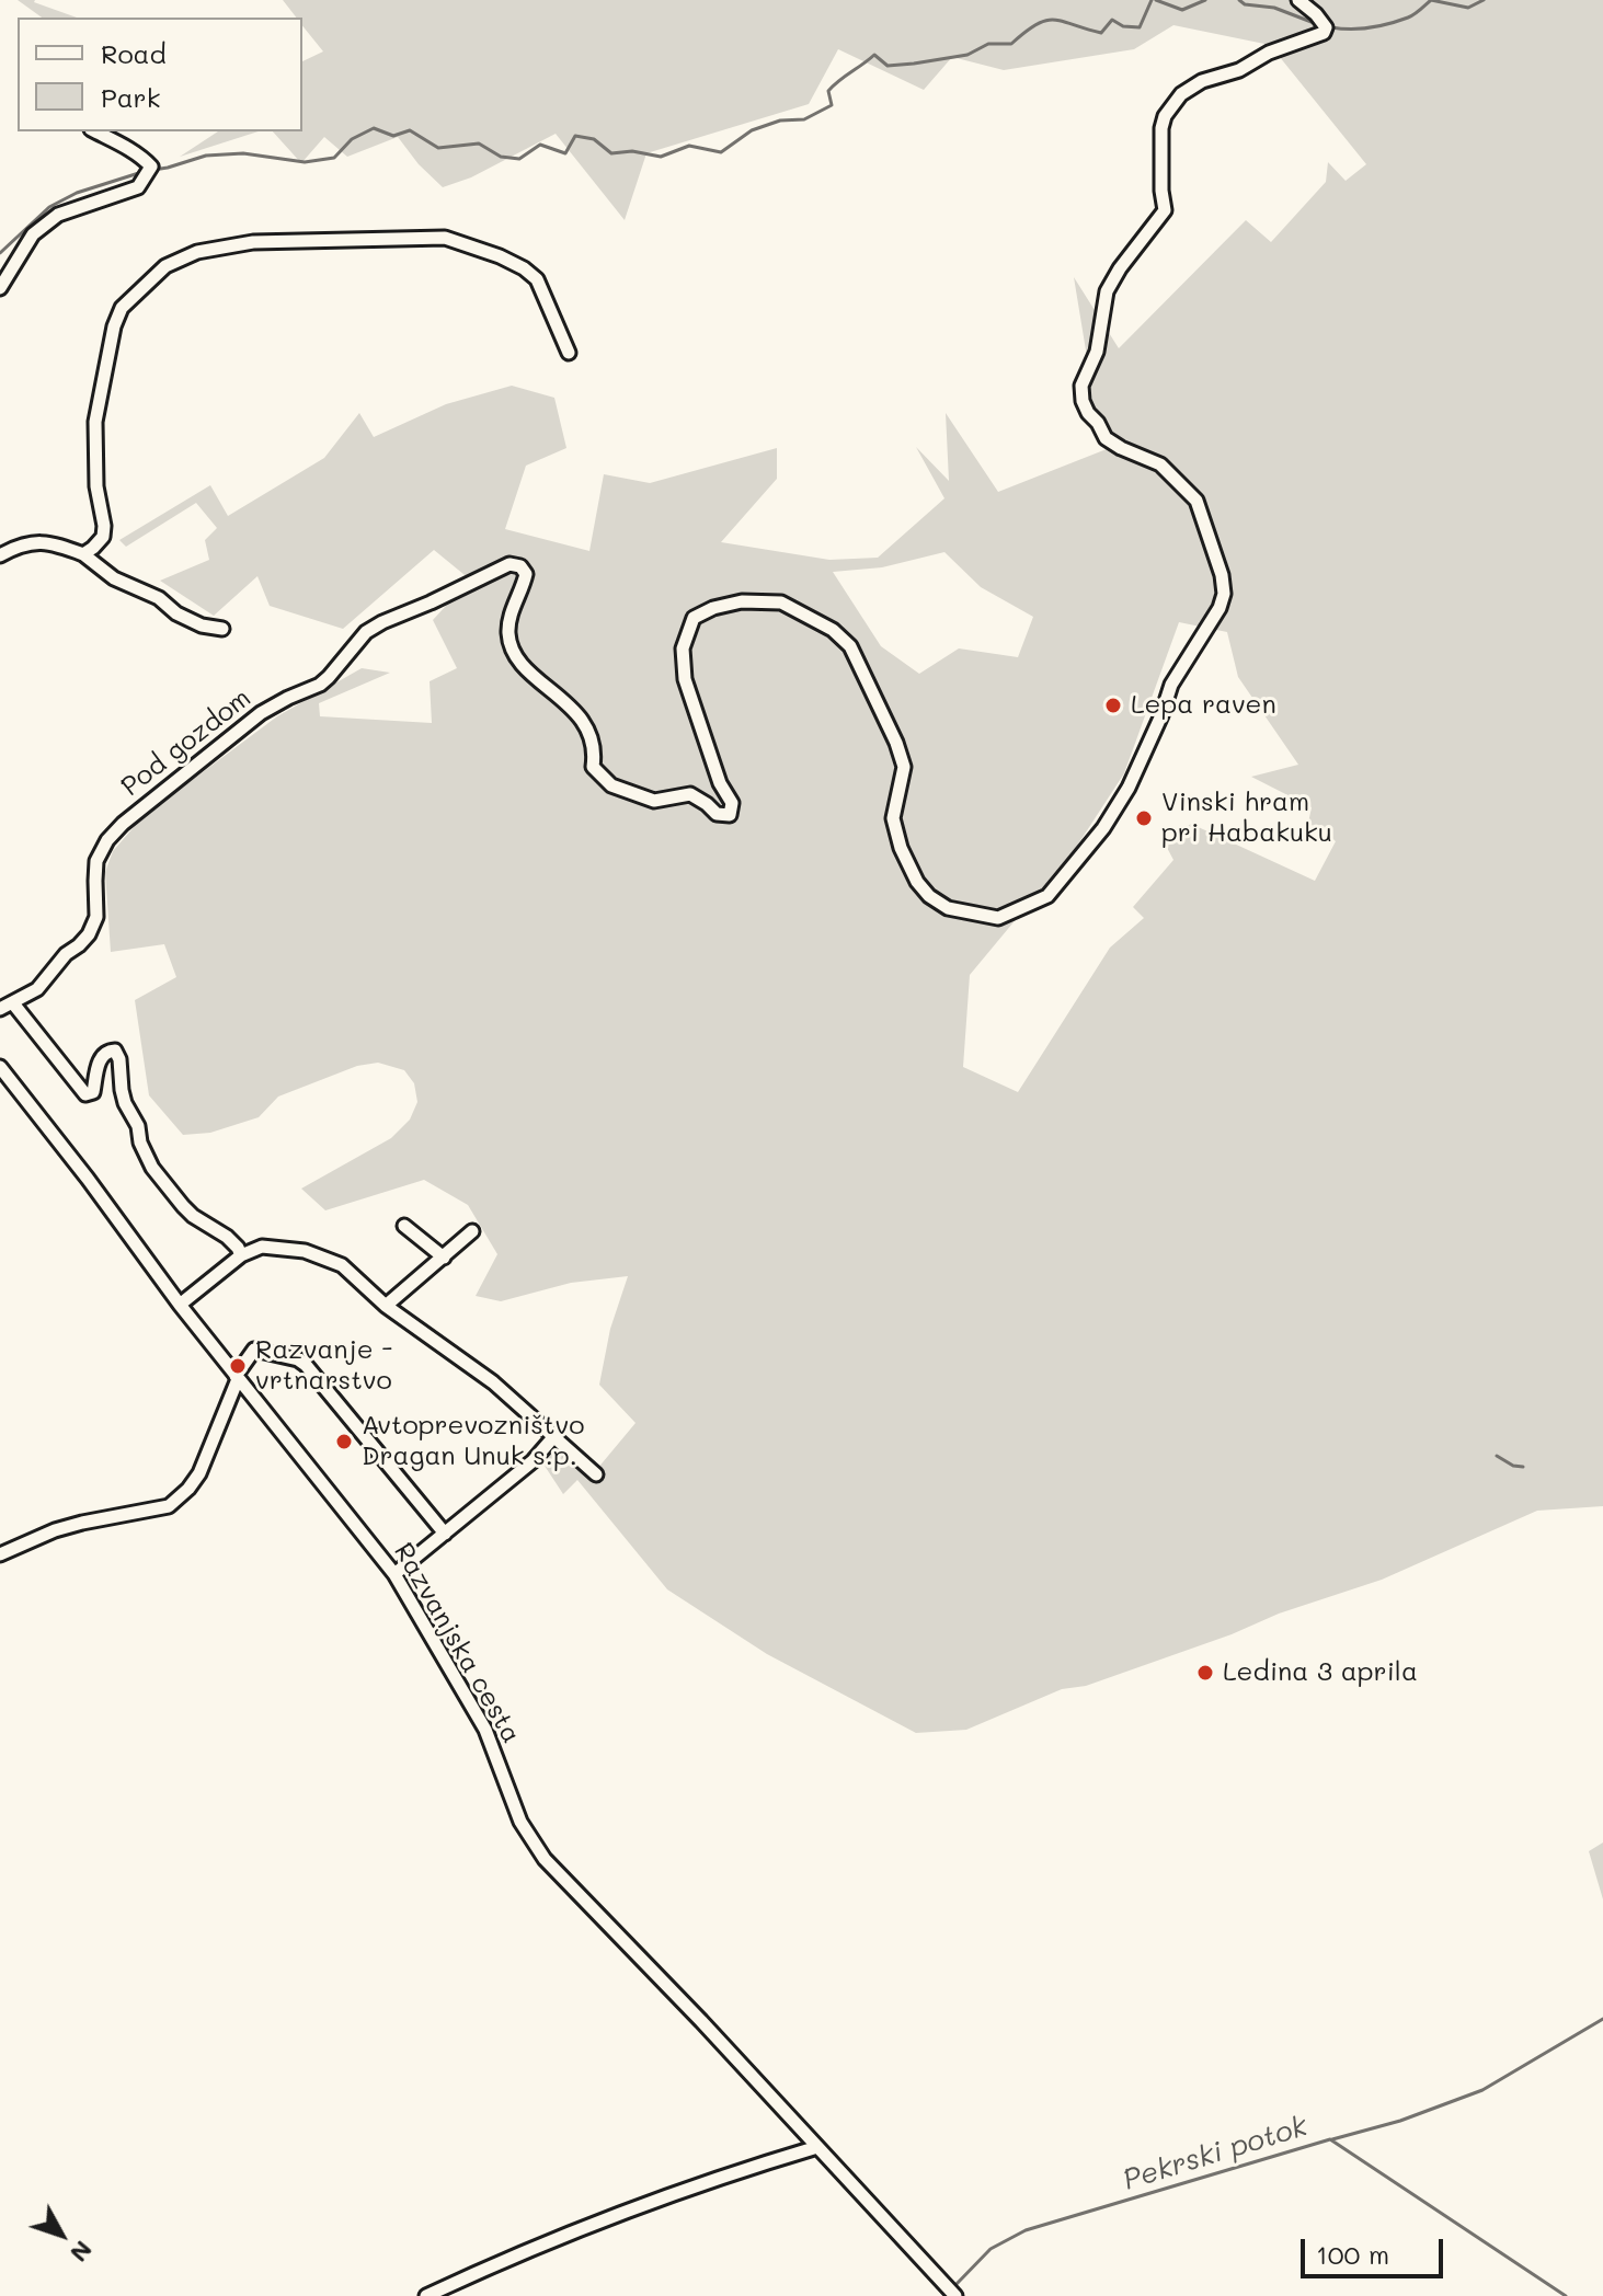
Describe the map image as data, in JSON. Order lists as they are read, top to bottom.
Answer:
{
  "streets": {
    "street": ["Pod gozdom", "Razvanjska cesta"]
  },
  "water": ["Pekrski potok"],
  "places": [
    "Lepa raven",
    "Vinski hram pri Habakuku",
    "Razvanje - vrtnarstvo",
    "Avtoprevozništvo Dragan Unuk s.p.",
    "Ledina 3 aprila"
  ],
  "legend": ["Road", "Park"],
  "scale_bar": "100 m",
  "north": "bottom right"
}
